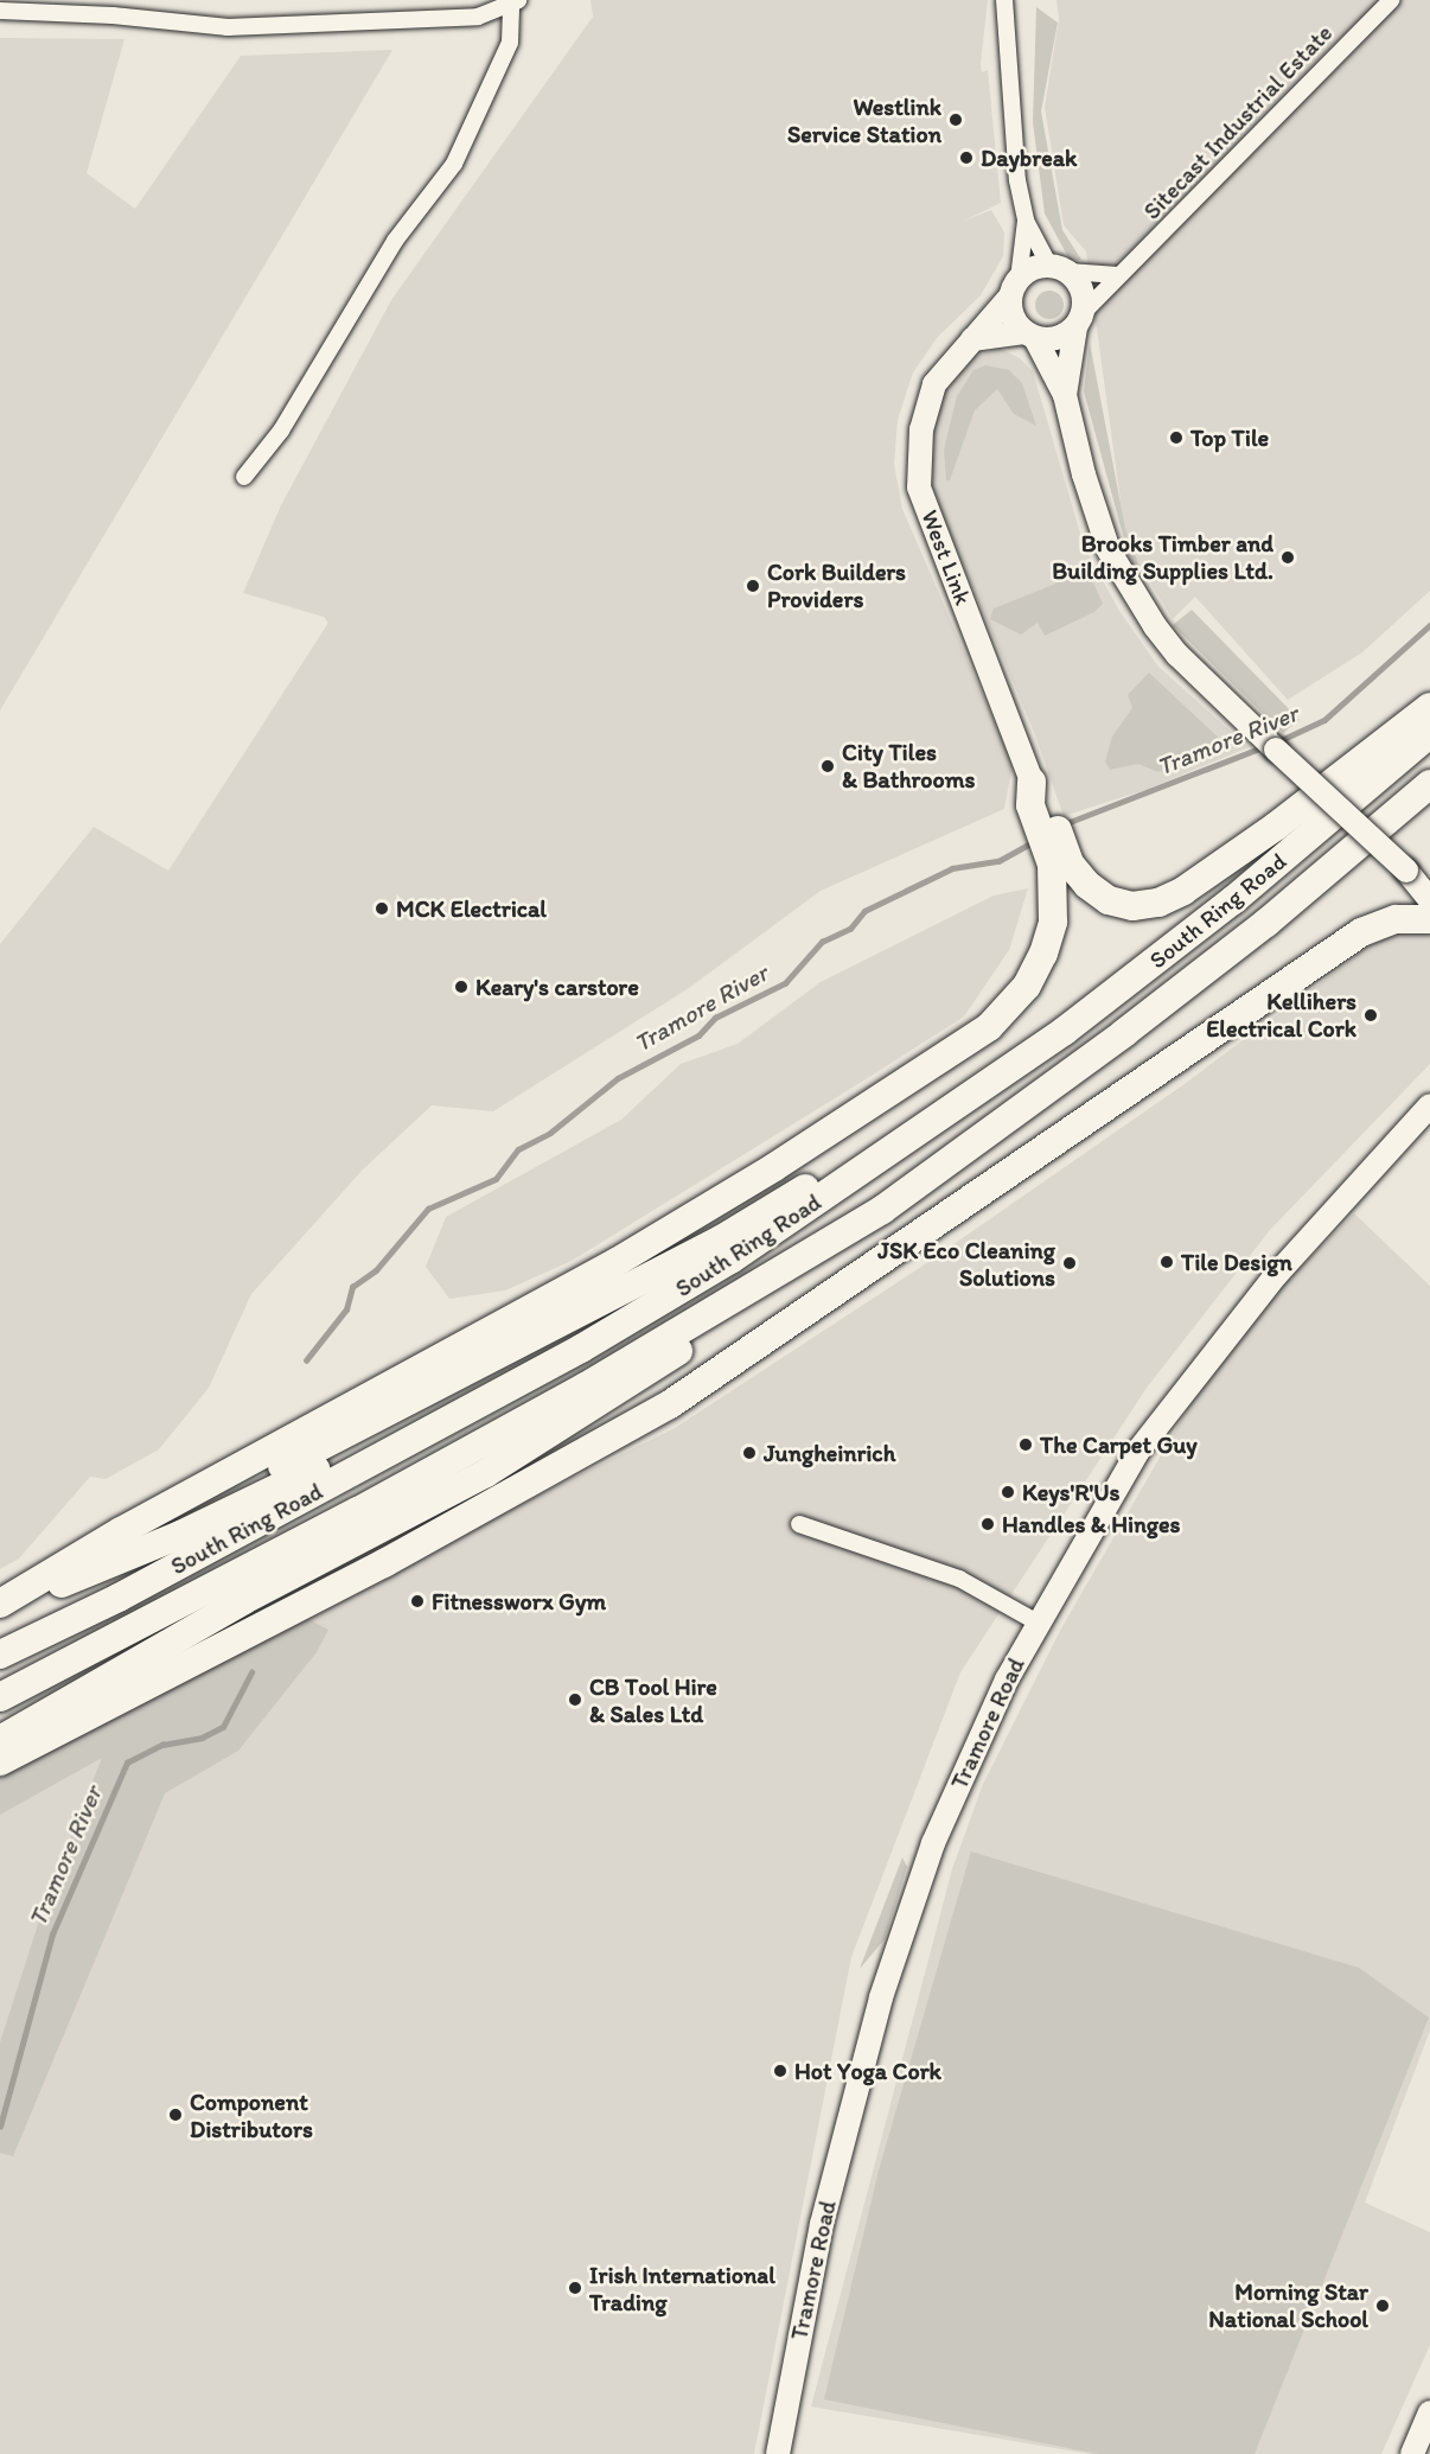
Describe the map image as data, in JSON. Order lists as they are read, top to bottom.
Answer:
{
  "streets": {
    "highway": ["South Ring Road"],
    "street": ["Sitecast Industrial Estate", "West Link", "Tramore Road"]
  },
  "crossings": [
    ["Sitecast Industrial Estate", "West Link"]
  ],
  "water": ["Tramore River"],
  "places": [
    "Westlink Service Station",
    "Daybreak",
    "Top Tile",
    "Brooks Timber and Building Supplies Ltd.",
    "Cork Builders Providers",
    "City Tiles & Bathrooms",
    "MCK Electrical",
    "Keary's carstore",
    "Kellihers Electrical Cork",
    "Tile Design",
    "JSK Eco Cleaning Solutions",
    "The Carpet Guy",
    "Jungheinrich",
    "Keys'R'Us",
    "Handles & Hinges",
    "Fitnessworx Gym",
    "CB Tool Hire & Sales Ltd",
    "Hot Yoga Cork",
    "Component Distributors",
    "Irish International Trading",
    "Morning Star National School"
  ]
}
